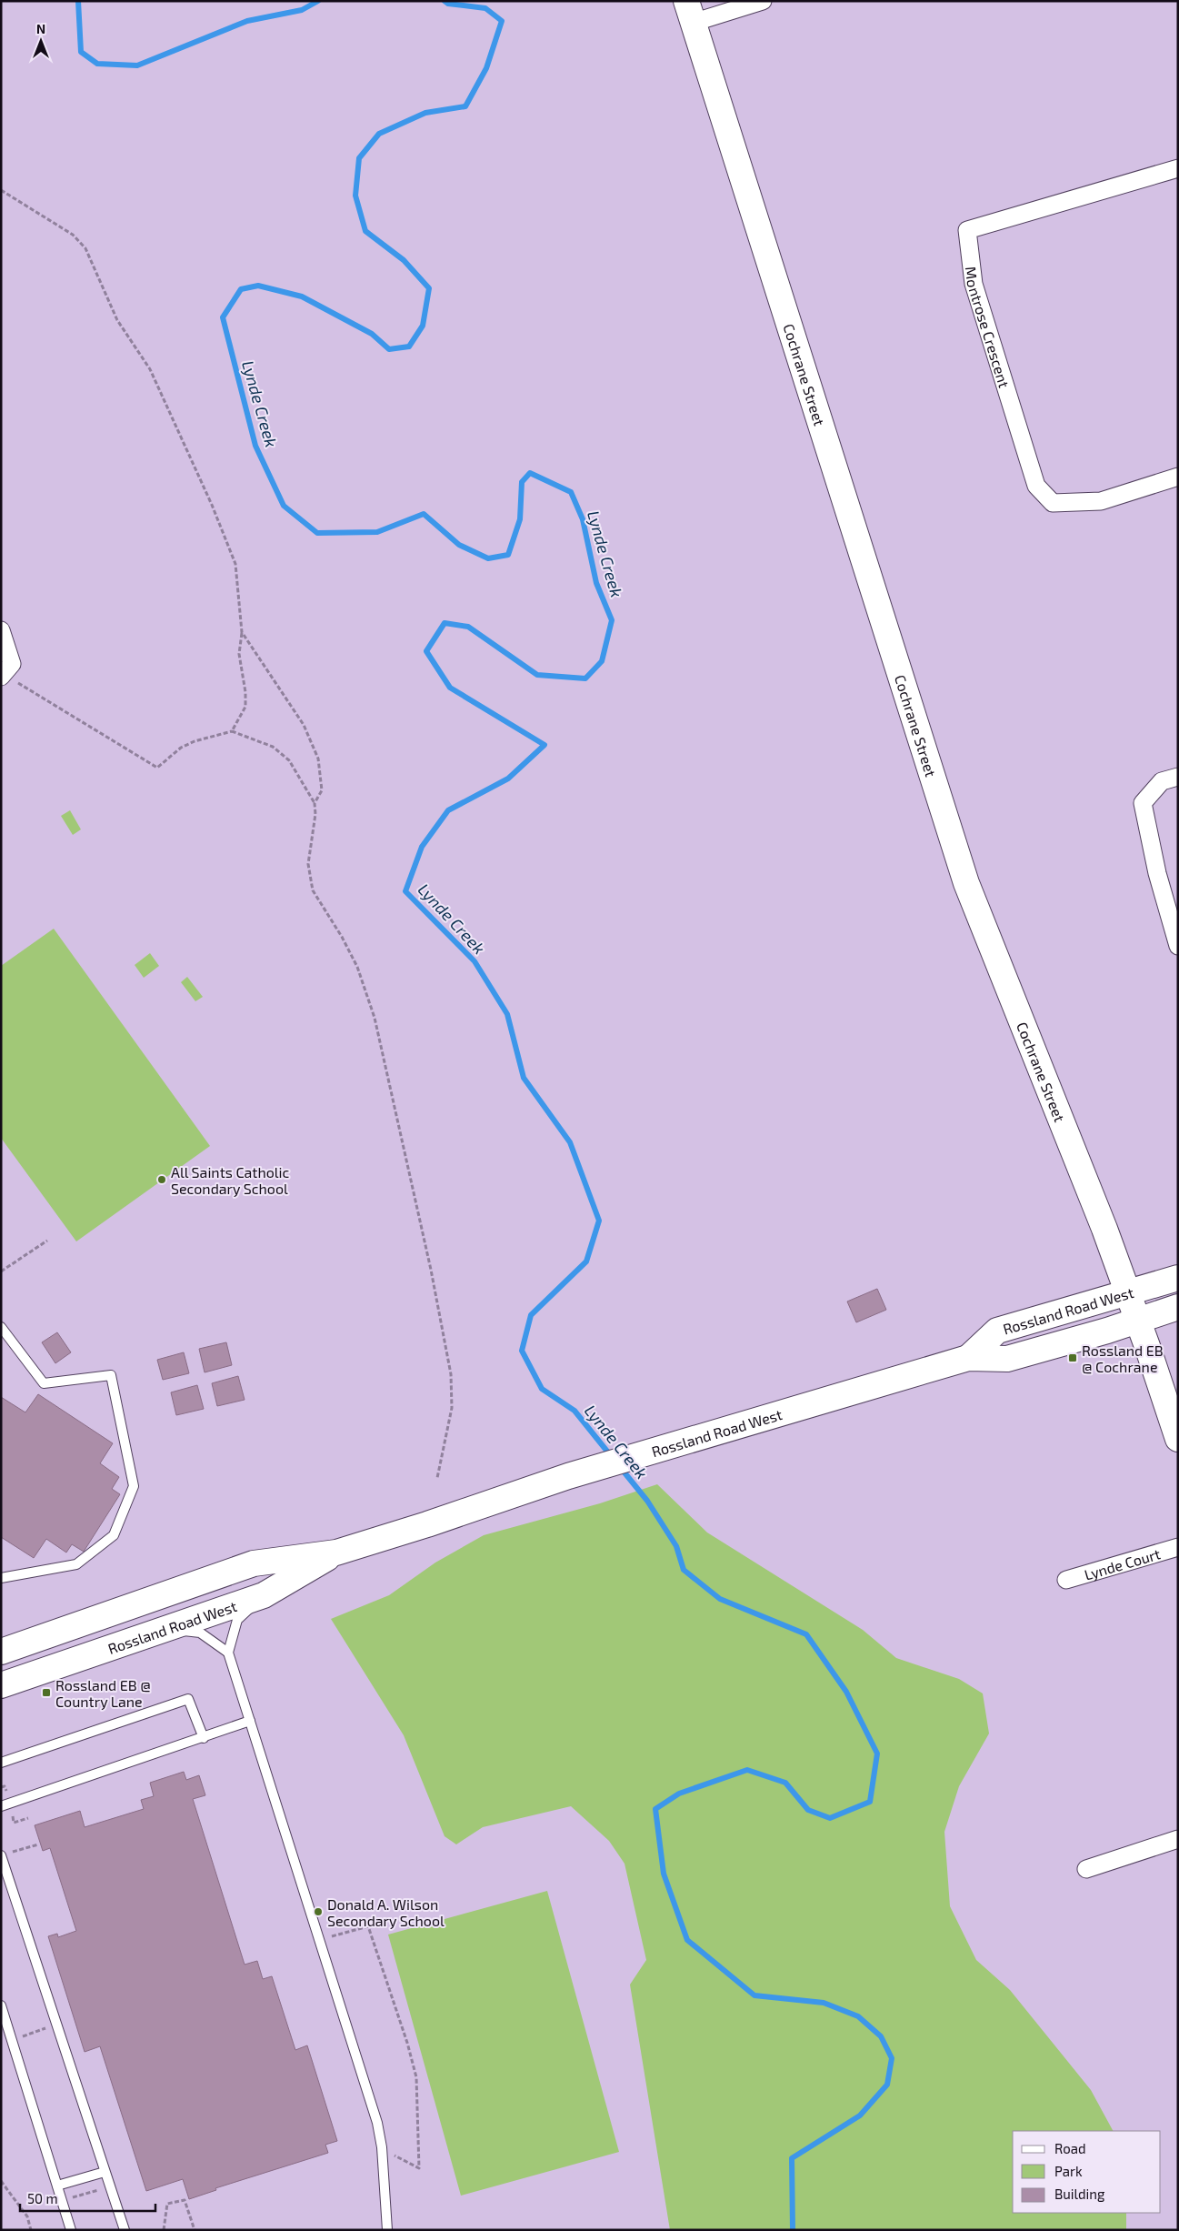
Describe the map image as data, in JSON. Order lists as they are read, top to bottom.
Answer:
{
  "streets": {
    "main road": ["Cochrane Street", "Rossland Road West"],
    "street": ["Montrose Crescent", "Lynde Court"]
  },
  "crossings": [
    ["Cochrane Street", "Rossland Road West"]
  ],
  "water": ["Lynde Creek"],
  "places": {
    "other": ["All Saints Catholic Secondary School", "Donald A. Wilson Secondary School"],
    "transit": ["Rossland EB @ Cochrane", "Rossland EB @ Country Lane"]
  },
  "legend": ["Road", "Park", "Building"],
  "scale_bar": "50 m",
  "north": "top"
}
